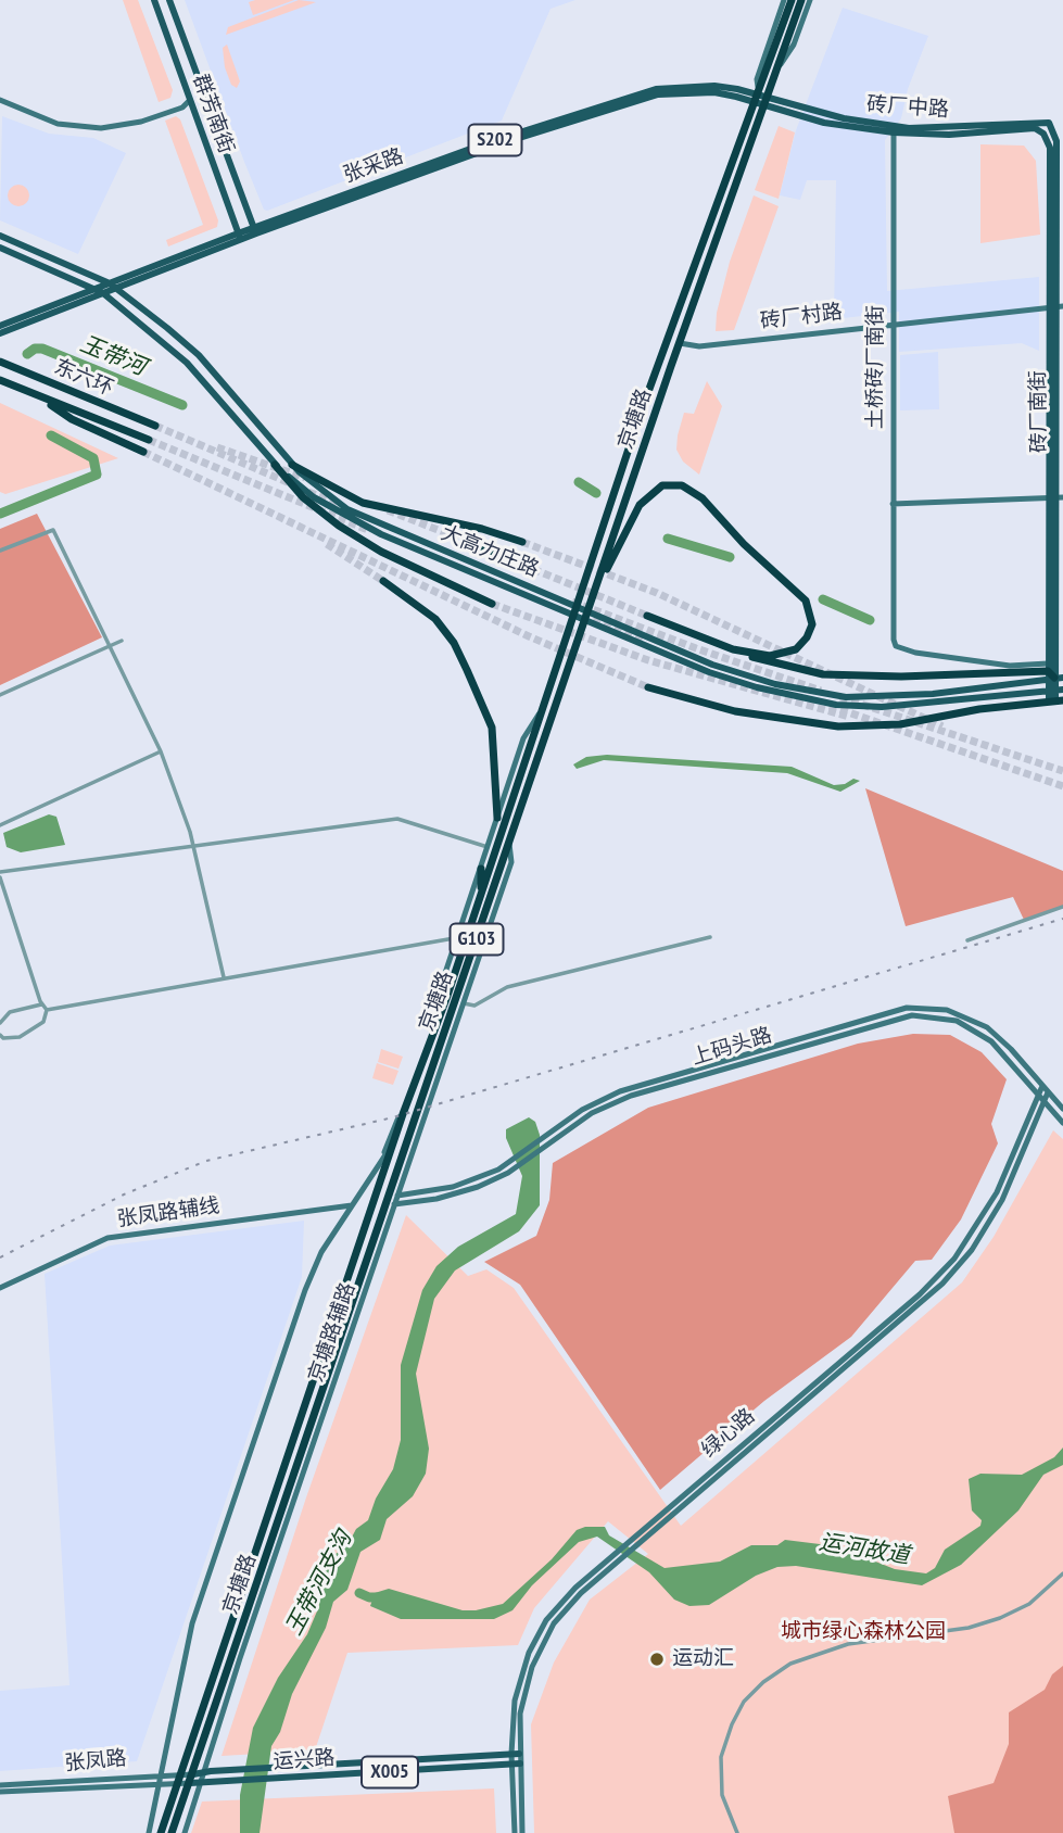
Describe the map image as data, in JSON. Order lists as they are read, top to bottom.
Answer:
{
  "streets": {
    "highway": ["东六环", "京塘路", "G103"],
    "main road": [
      "砖厂中路",
      "群芳南街",
      "S202",
      "张采路",
      "砖厂南街",
      "大高力庄路",
      "运兴路",
      "X005"
    ],
    "street": [
      "砖厂村路",
      "土桥砖厂南街",
      "上码头路",
      "张凤路辅线",
      "京塘路辅路",
      "绿心路",
      "张凤路"
    ]
  },
  "crossings": [
    ["砖厂中路", "张采路"],
    ["砖厂中路", "土桥砖厂南街"],
    ["砖厂中路", "砖厂南街"],
    ["砖厂中路", "京塘路"],
    ["砖厂中路", "G103"],
    ["群芳南街", "张采路"],
    ["张采路", "京塘路"],
    ["张采路", "大高力庄路"],
    ["张采路", "G103"],
    ["砖厂村路", "土桥砖厂南街"],
    ["砖厂村路", "砖厂南街"],
    ["砖厂村路", "京塘路"],
    ["土桥砖厂南街", "砖厂南街"],
    ["土桥砖厂南街", "大高力庄路"],
    ["砖厂南街", "大高力庄路"],
    ["京塘路", "大高力庄路"],
    ["京塘路", "G103"],
    ["京塘路", "京塘路辅路"],
    ["京塘路", "运兴路"],
    ["京塘路", "张凤路"],
    ["上码头路", "京塘路辅路"],
    ["上码头路", "绿心路"],
    ["张凤路辅线", "京塘路辅路"],
    ["京塘路辅路", "运兴路"],
    ["京塘路辅路", "张凤路"],
    ["绿心路", "运兴路"],
    ["运兴路", "张凤路"]
  ],
  "water": ["玉带河", "运河故道", "玉带河支沟"],
  "parks": ["城市绿心森林公园"],
  "places": ["运动汇"]
}
